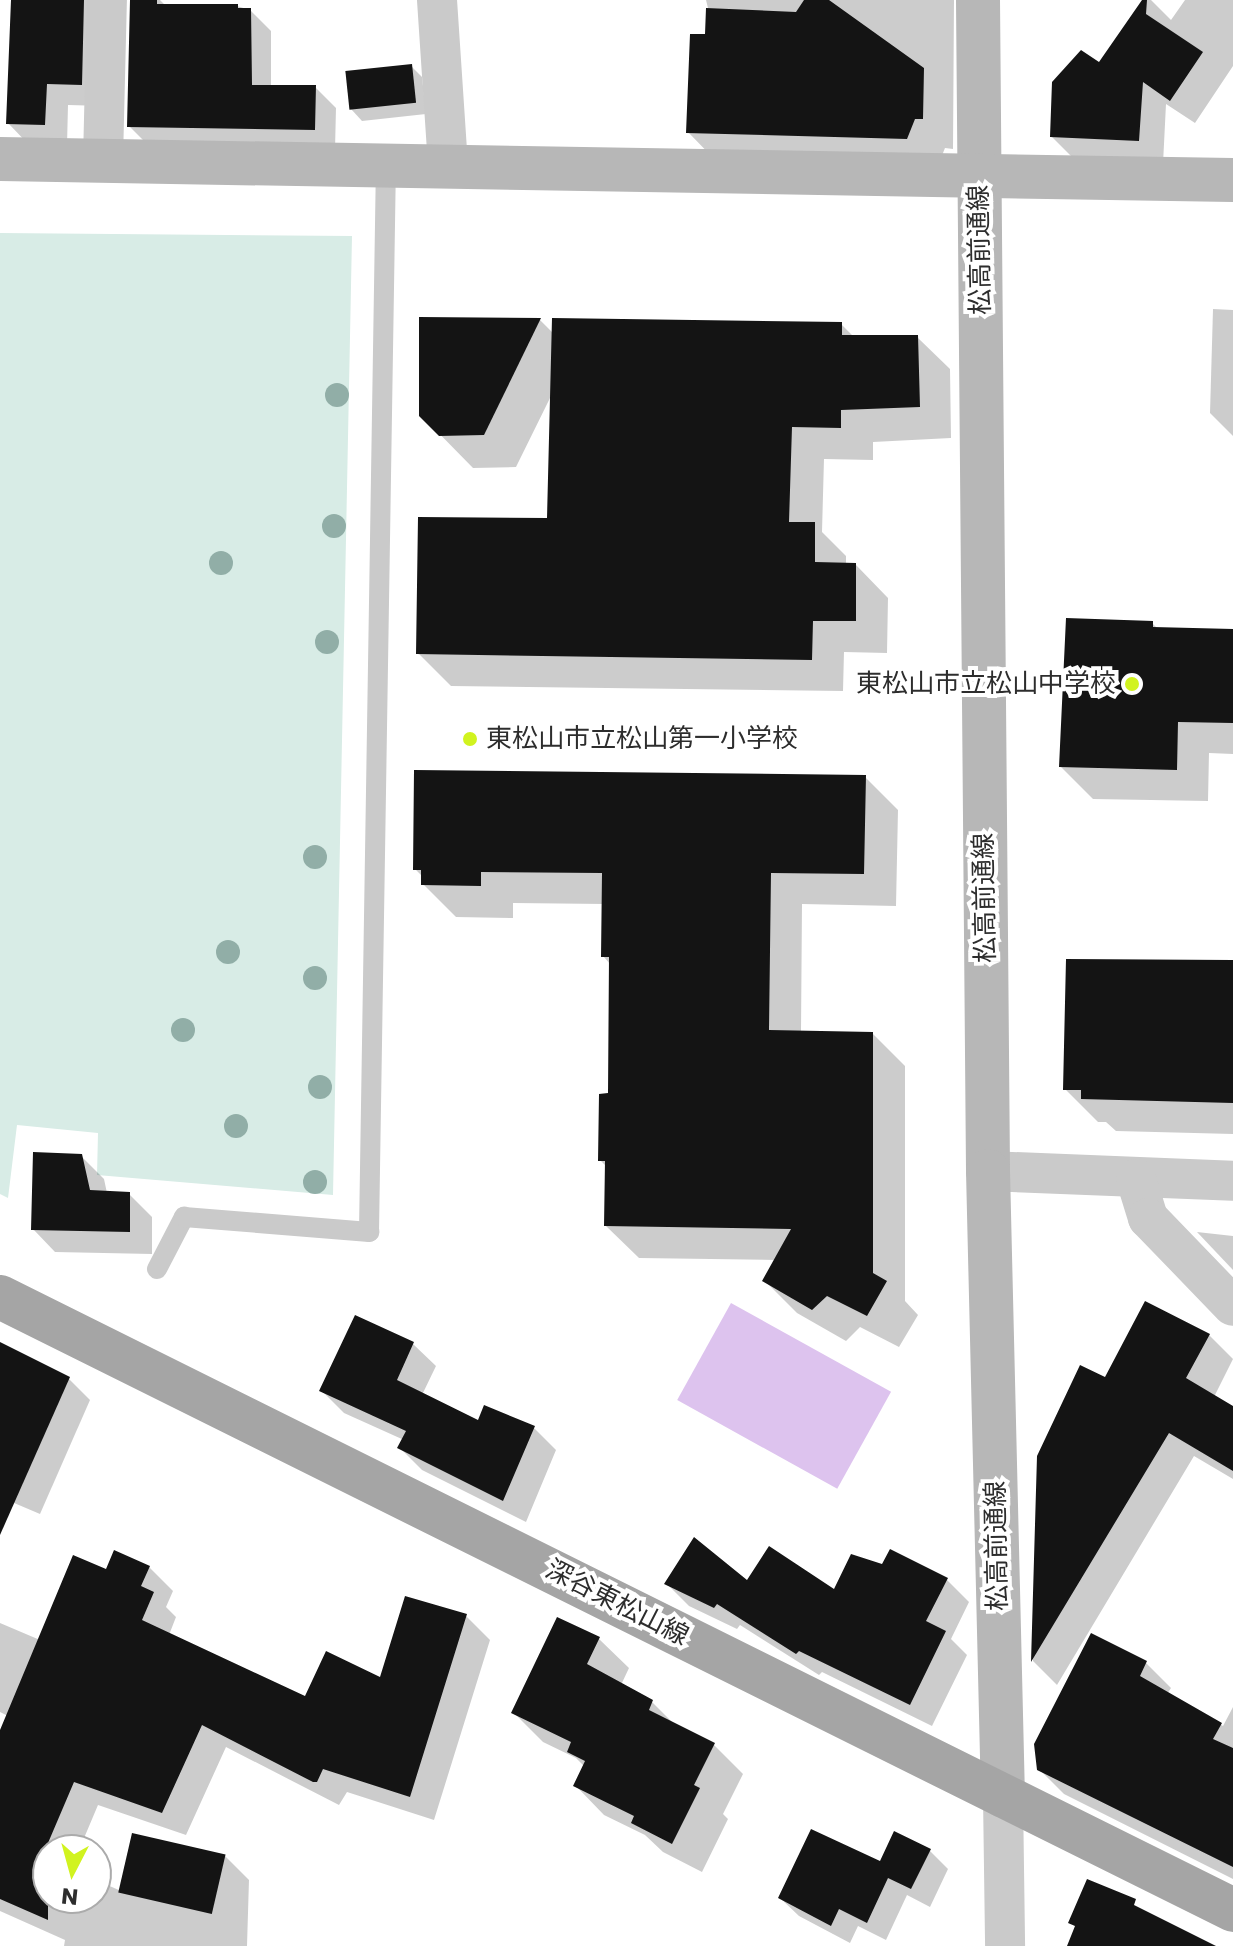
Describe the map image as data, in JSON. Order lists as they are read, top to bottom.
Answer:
{
  "streets": {
    "main road": ["深谷東松山線"],
    "street": ["松高前通線"]
  },
  "crossings": [
    ["松高前通線", "深谷東松山線"]
  ],
  "places": ["東松山市立松山中学校", "東松山市立松山第一小学校"],
  "north": "bottom"
}
